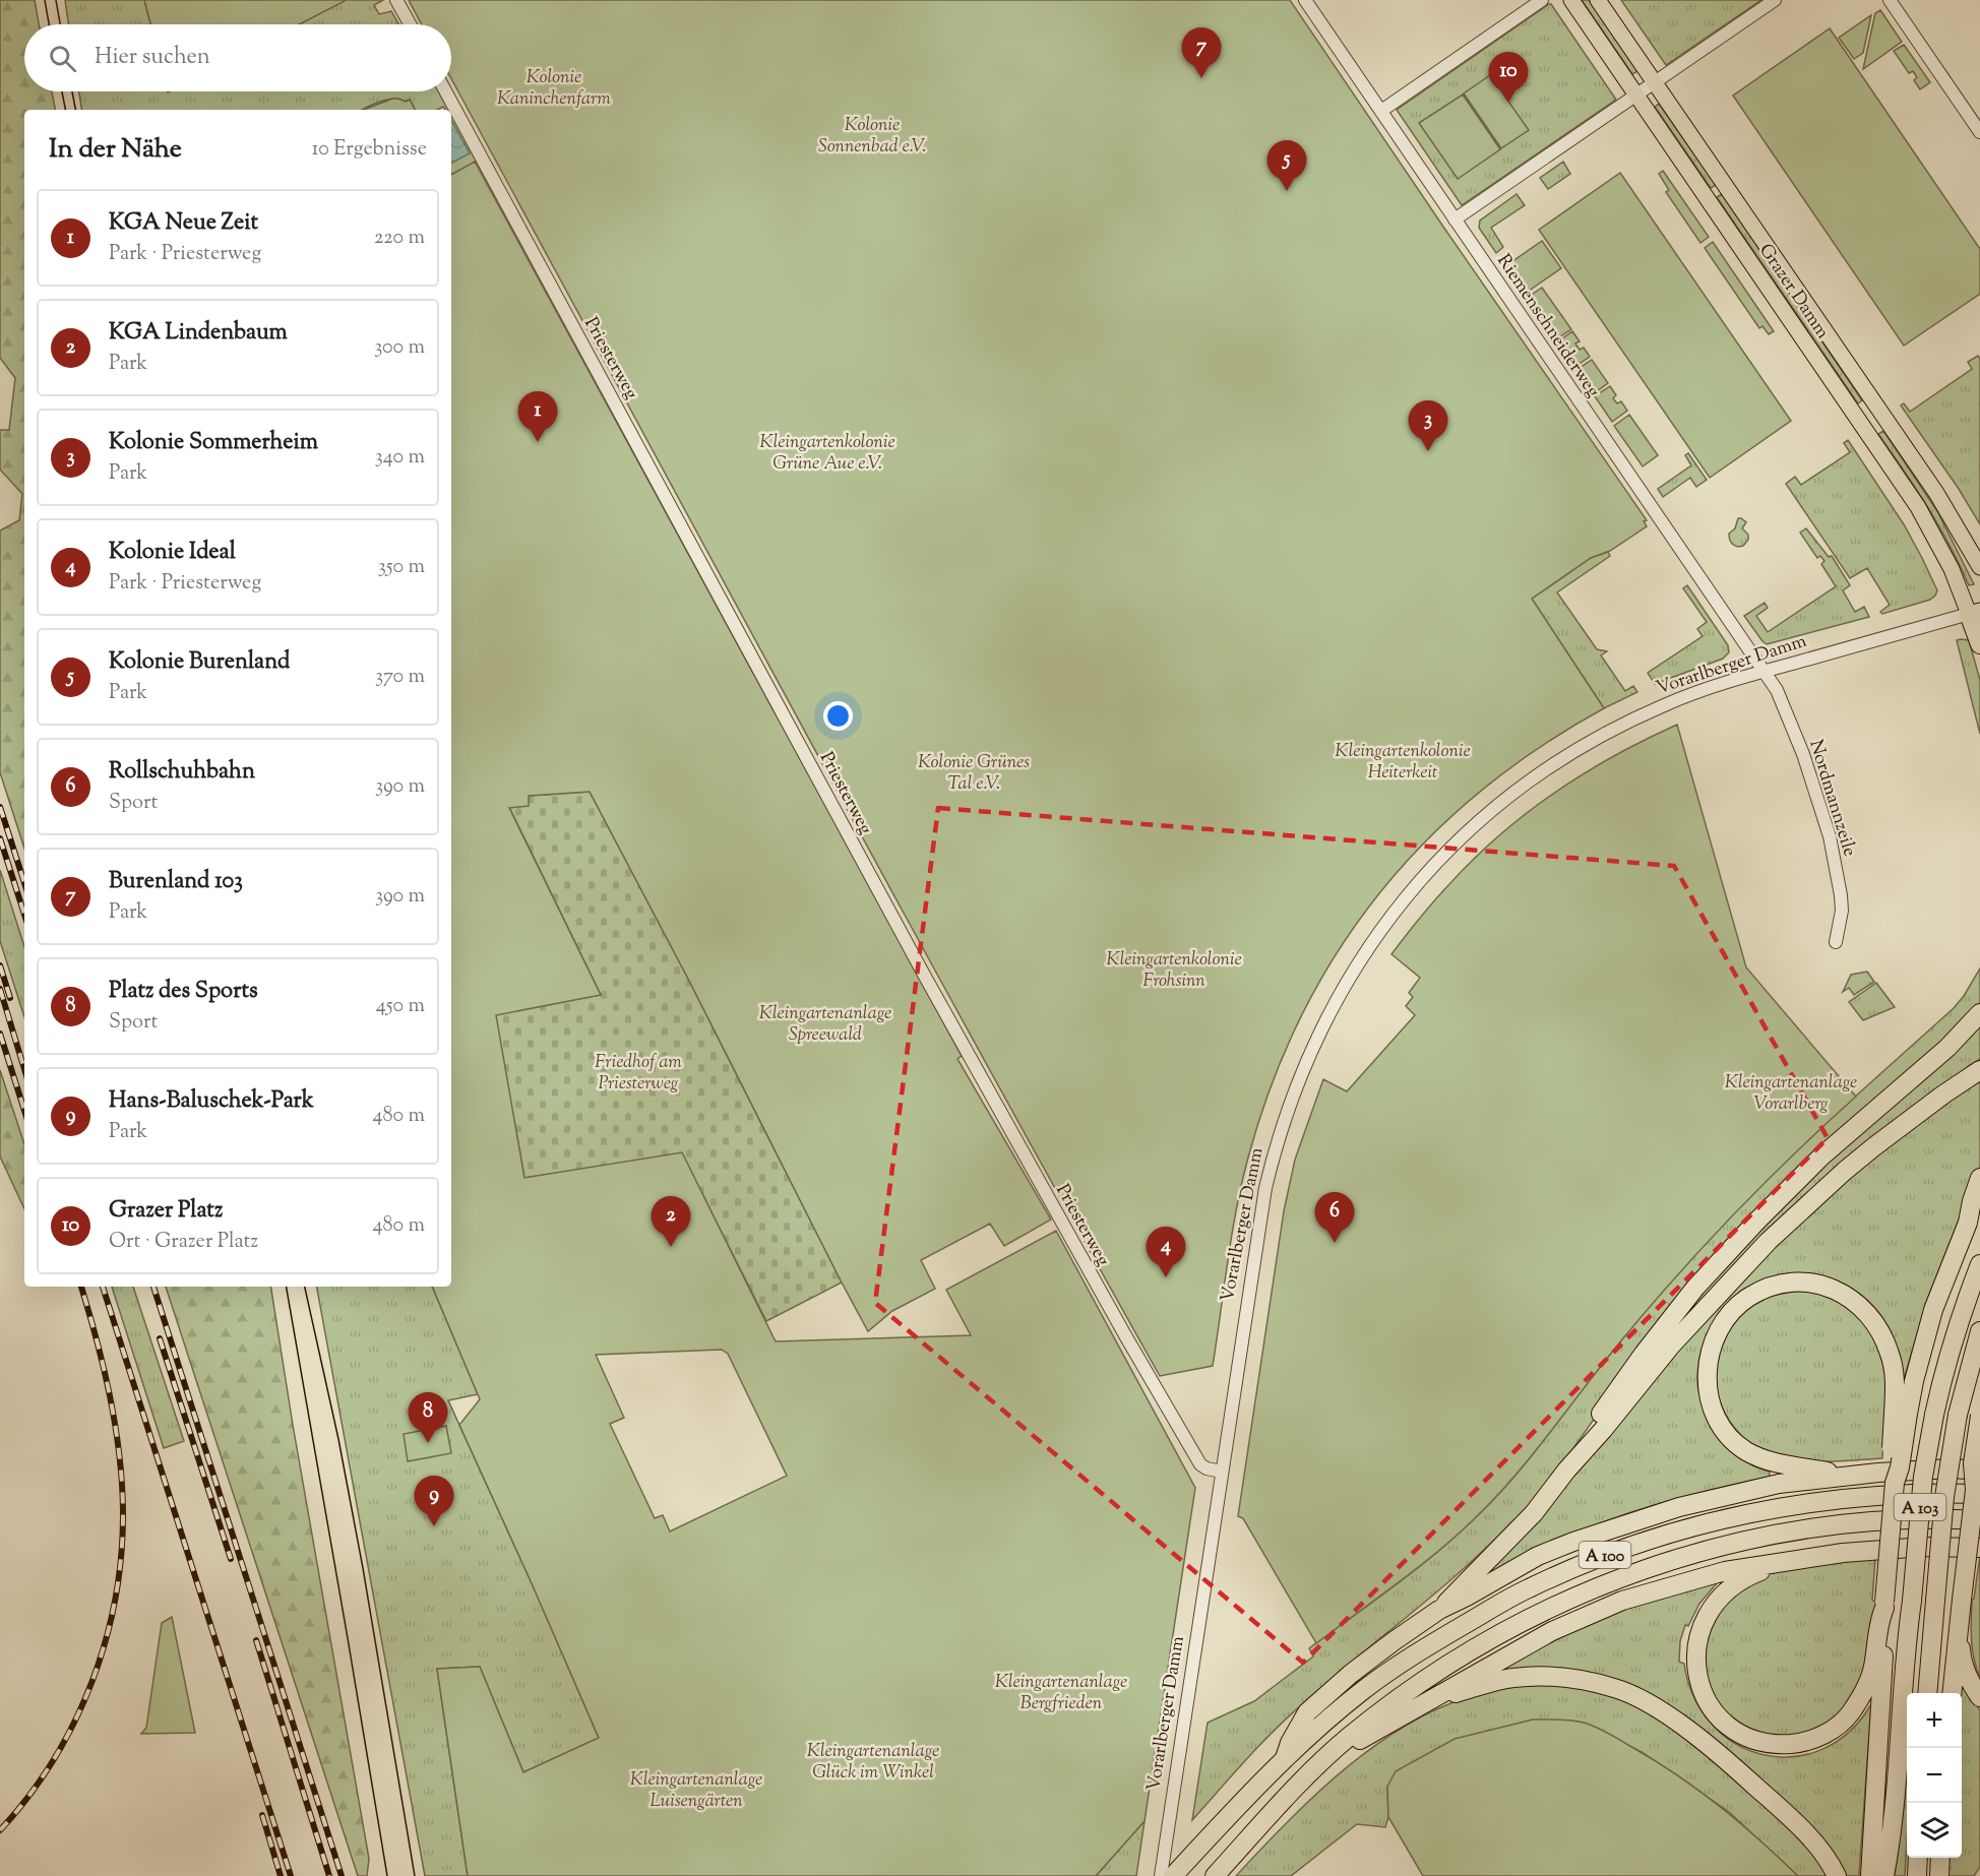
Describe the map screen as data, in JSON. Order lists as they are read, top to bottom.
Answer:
{
  "streets": {
    "highway": ["A 103", "A 100"],
    "main road": ["Grazer Damm"],
    "street": [
      "Riemenschneiderweg",
      "Priesterweg",
      "Vorarlberger Damm",
      "Nordmannzeile"
    ]
  },
  "crossings": [
    ["Grazer Damm", "Vorarlberger Damm"],
    ["Riemenschneiderweg", "Vorarlberger Damm"],
    ["Riemenschneiderweg", "Nordmannzeile"],
    ["Priesterweg", "Vorarlberger Damm"],
    ["Vorarlberger Damm", "Nordmannzeile"]
  ],
  "parks": [
    "Kolonie Kaninchenfarm",
    "Kolonie Sonnenbad e.V.",
    "Kleingartenkolonie Grüne Aue e.V.",
    "Kleingartenkolonie Heiterkeit",
    "Kolonie Grünes Tal e.V.",
    "Kleingartenkolonie Frohsinn",
    "Kleingartenanlage Spreewald",
    "Friedhof am Priesterweg",
    "Kleingartenanlage Vorarlberg",
    "Kleingartenanlage Bergfrieden",
    "Kleingartenanlage Glück im Winkel",
    "Kleingartenanlage Luisengärten"
  ],
  "page": {
    "search": "Hier suchen",
    "pins": [
      "7",
      "10",
      "5",
      "1",
      "3",
      "6",
      "2",
      "4",
      "8",
      "9"
    ],
    "heading": ["In der Nähe", "10 Ergebnisse"],
    "list": [
      {
        "mark": "1",
        "name": "KGA Neue Zeit",
        "note": "Park · Priesterweg",
        "value": "220 m"
      },
      {
        "mark": "2",
        "name": "KGA Lindenbaum",
        "note": "Park",
        "value": "300 m"
      },
      {
        "mark": "3",
        "name": "Kolonie Sommerheim",
        "note": "Park",
        "value": "340 m"
      },
      {
        "mark": "4",
        "name": "Kolonie Ideal",
        "note": "Park · Priesterweg",
        "value": "350 m"
      },
      {
        "mark": "5",
        "name": "Kolonie Burenland",
        "note": "Park",
        "value": "370 m"
      },
      {
        "mark": "6",
        "name": "Rollschuhbahn",
        "note": "Sport",
        "value": "390 m"
      },
      {
        "mark": "7",
        "name": "Burenland 103",
        "note": "Park",
        "value": "390 m"
      },
      {
        "mark": "8",
        "name": "Platz des Sports",
        "note": "Sport",
        "value": "450 m"
      },
      {
        "mark": "9",
        "name": "Hans-Baluschek-Park",
        "note": "Park",
        "value": "480 m"
      },
      {
        "mark": "10",
        "name": "Grazer Platz",
        "note": "Ort · Grazer Platz",
        "value": "480 m"
      }
    ],
    "map_buttons": ["+", "−"]
  }
}
